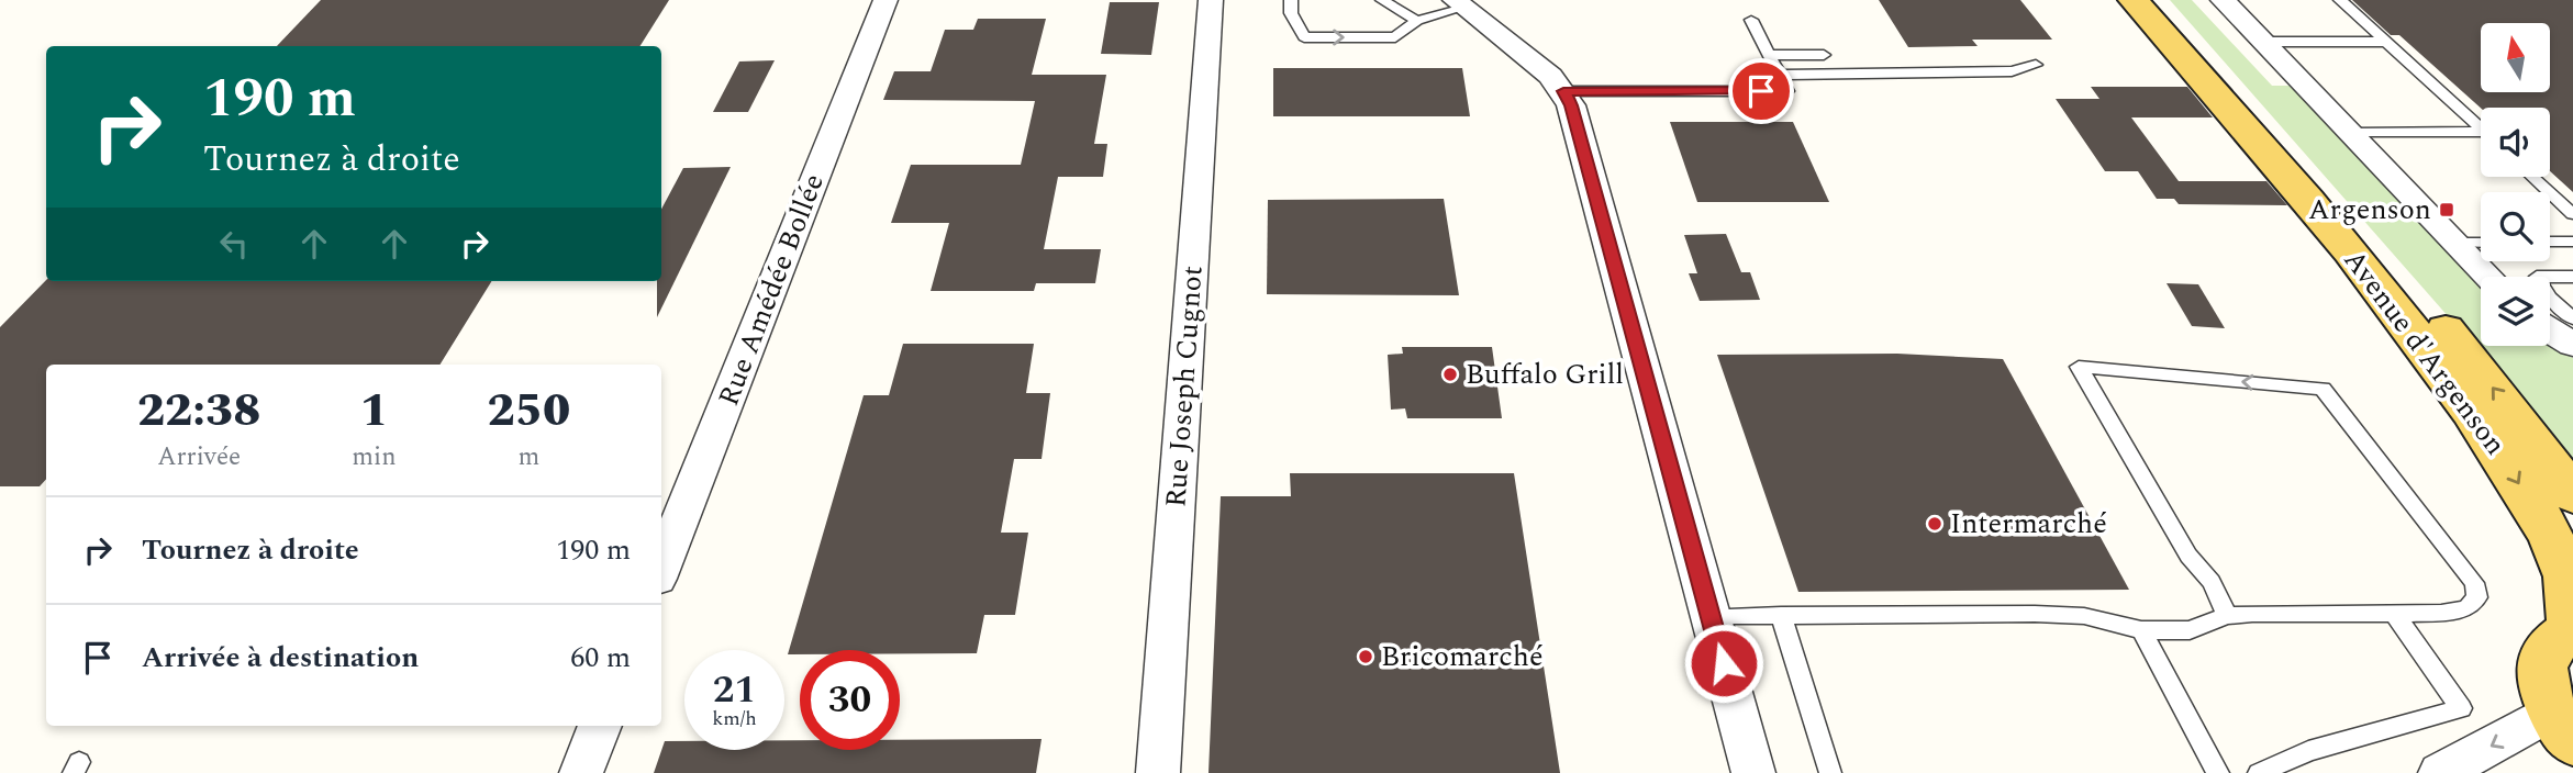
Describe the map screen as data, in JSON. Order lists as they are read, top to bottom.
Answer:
{
  "streets": {
    "main road": ["Avenue d'Argenson"],
    "street": ["Rue Amédée Bollée", "Rue Joseph Cugnot"]
  },
  "places": {
    "transit": ["Argenson"],
    "other": ["Buffalo Grill", "Intermarché", "Bricomarché"]
  },
  "north": "top",
  "page": {
    "turn": ["190 m", "Tournez à droite"],
    "eta": [
      "22:38",
      "Arrivée",
      "1",
      "min",
      "250",
      "m"
    ],
    "list": [
      {
        "name": "Tournez à droite",
        "value": "190 m"
      },
      {
        "name": "Arrivée à destination",
        "value": "60 m"
      }
    ],
    "speed": "21 km/h",
    "limit": "30"
  }
}
